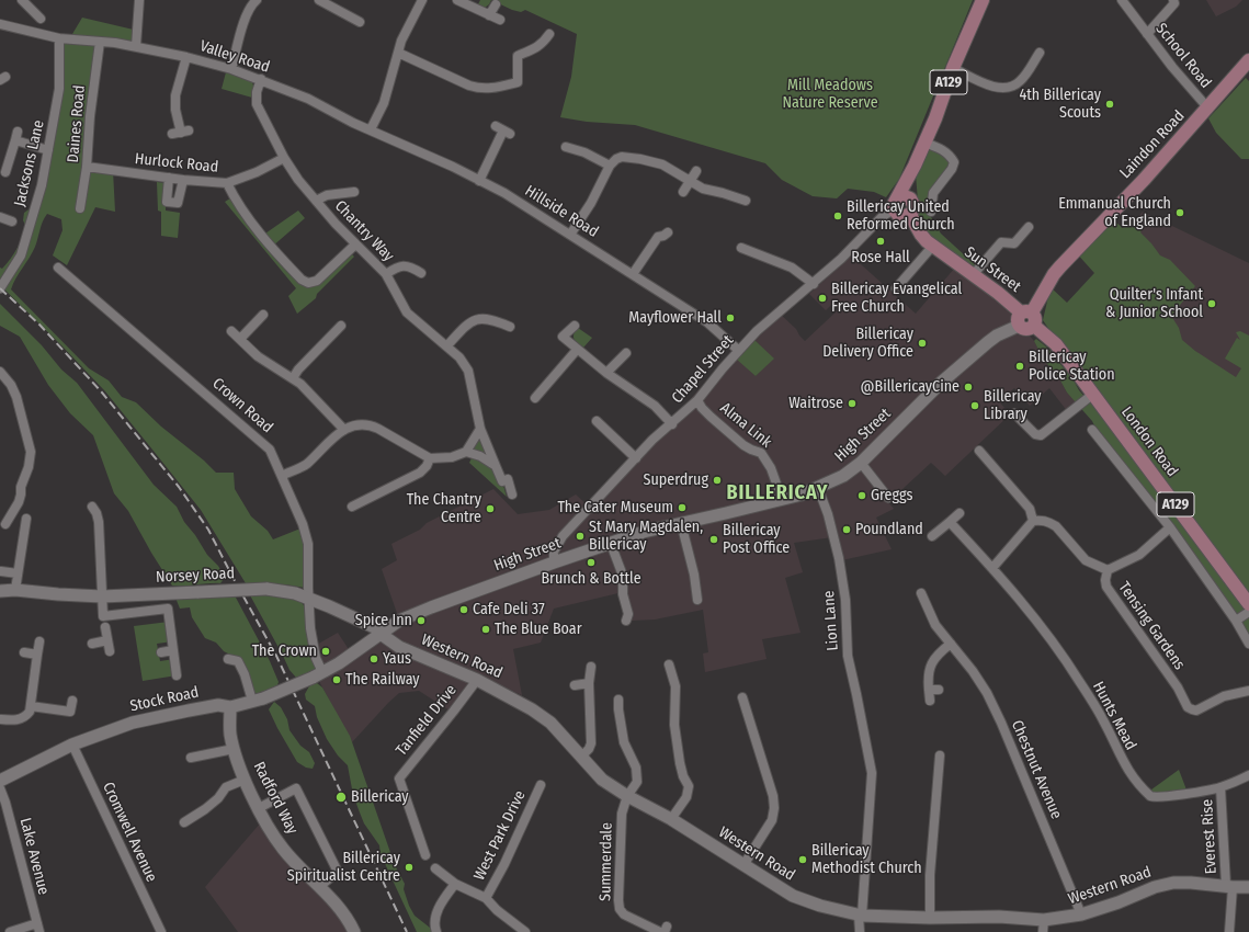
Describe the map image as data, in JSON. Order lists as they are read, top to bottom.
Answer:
{
  "streets": {
    "main road": [
      "A129",
      "Laindon Road",
      "Sun Street",
      "London Road"
    ],
    "street": [
      "School Road",
      "Valley Road",
      "Daines Road",
      "Jacksons Lane",
      "Hurlock Road",
      "Hillside Road",
      "Chantry Way",
      "Chapel Street",
      "Crown Road",
      "Alma Link",
      "High Street",
      "Norsey Road",
      "Lion Lane",
      "Tensing Gardens",
      "Western Road",
      "Stock Road",
      "Hunts Mead",
      "Tanfield Drive",
      "Chestnut Avenue",
      "Radford Way",
      "Cromwell Avenue",
      "West Park Drive",
      "Everest Rise",
      "Lake Avenue",
      "Summerdale"
    ]
  },
  "crossings": [
    ["School Road", "Laindon Road"],
    ["Valley Road", "Daines Road"],
    ["Valley Road", "Jacksons Lane"],
    ["Valley Road", "Hillside Road"],
    ["Valley Road", "Chantry Way"],
    ["A129", "Sun Street"],
    ["A129", "Chapel Street"],
    ["Daines Road", "Hurlock Road"],
    ["Laindon Road", "Sun Street"],
    ["Laindon Road", "High Street"],
    ["Laindon Road", "London Road"],
    ["Hurlock Road", "Chantry Way"],
    ["Hillside Road", "Chapel Street"],
    ["Sun Street", "Chapel Street"],
    ["Sun Street", "High Street"],
    ["Sun Street", "London Road"],
    ["Chapel Street", "Alma Link"],
    ["Chapel Street", "High Street"],
    ["Crown Road", "Norsey Road"],
    ["Crown Road", "Stock Road"],
    ["Alma Link", "High Street"],
    ["High Street", "London Road"],
    ["High Street", "Norsey Road"],
    ["High Street", "Lion Lane"],
    ["High Street", "Western Road"],
    ["High Street", "Stock Road"],
    ["Norsey Road", "Western Road"],
    ["Lion Lane", "Western Road"],
    ["Western Road", "Tanfield Drive"],
    ["Western Road", "Chestnut Avenue"],
    ["Western Road", "Everest Rise"],
    ["Western Road", "Summerdale"],
    ["Stock Road", "Radford Way"],
    ["Stock Road", "Cromwell Avenue"],
    ["Hunts Mead", "Everest Rise"]
  ],
  "districts": ["BILLERICAY"],
  "parks": ["Mill Meadows Nature Reserve"],
  "places": [
    "4th Billericay Scouts",
    "Emmanual Church of England",
    "Billericay United Reformed Church",
    "Rose Hall",
    "Billericay Evangelical Free Church",
    "Quilter's Infant & Junior School",
    "Mayflower Hall",
    "Billericay Delivery Office",
    "Billericay Police Station",
    "@BillericayCine",
    "Waitrose",
    "Billericay Library",
    "Superdrug",
    "Greggs",
    "The Cater Museum",
    "The Chantry Centre",
    "Poundland",
    "St Mary Magdalen, Billericay",
    "Billericay Post Office",
    "Brunch & Bottle",
    "Cafe Deli 37",
    "Spice Inn",
    "The Blue Boar",
    "The Crown",
    "Yaus",
    "The Railway",
    "Billericay",
    "Billericay Methodist Church",
    "Billericay Spiritualist Centre"
  ]
}
